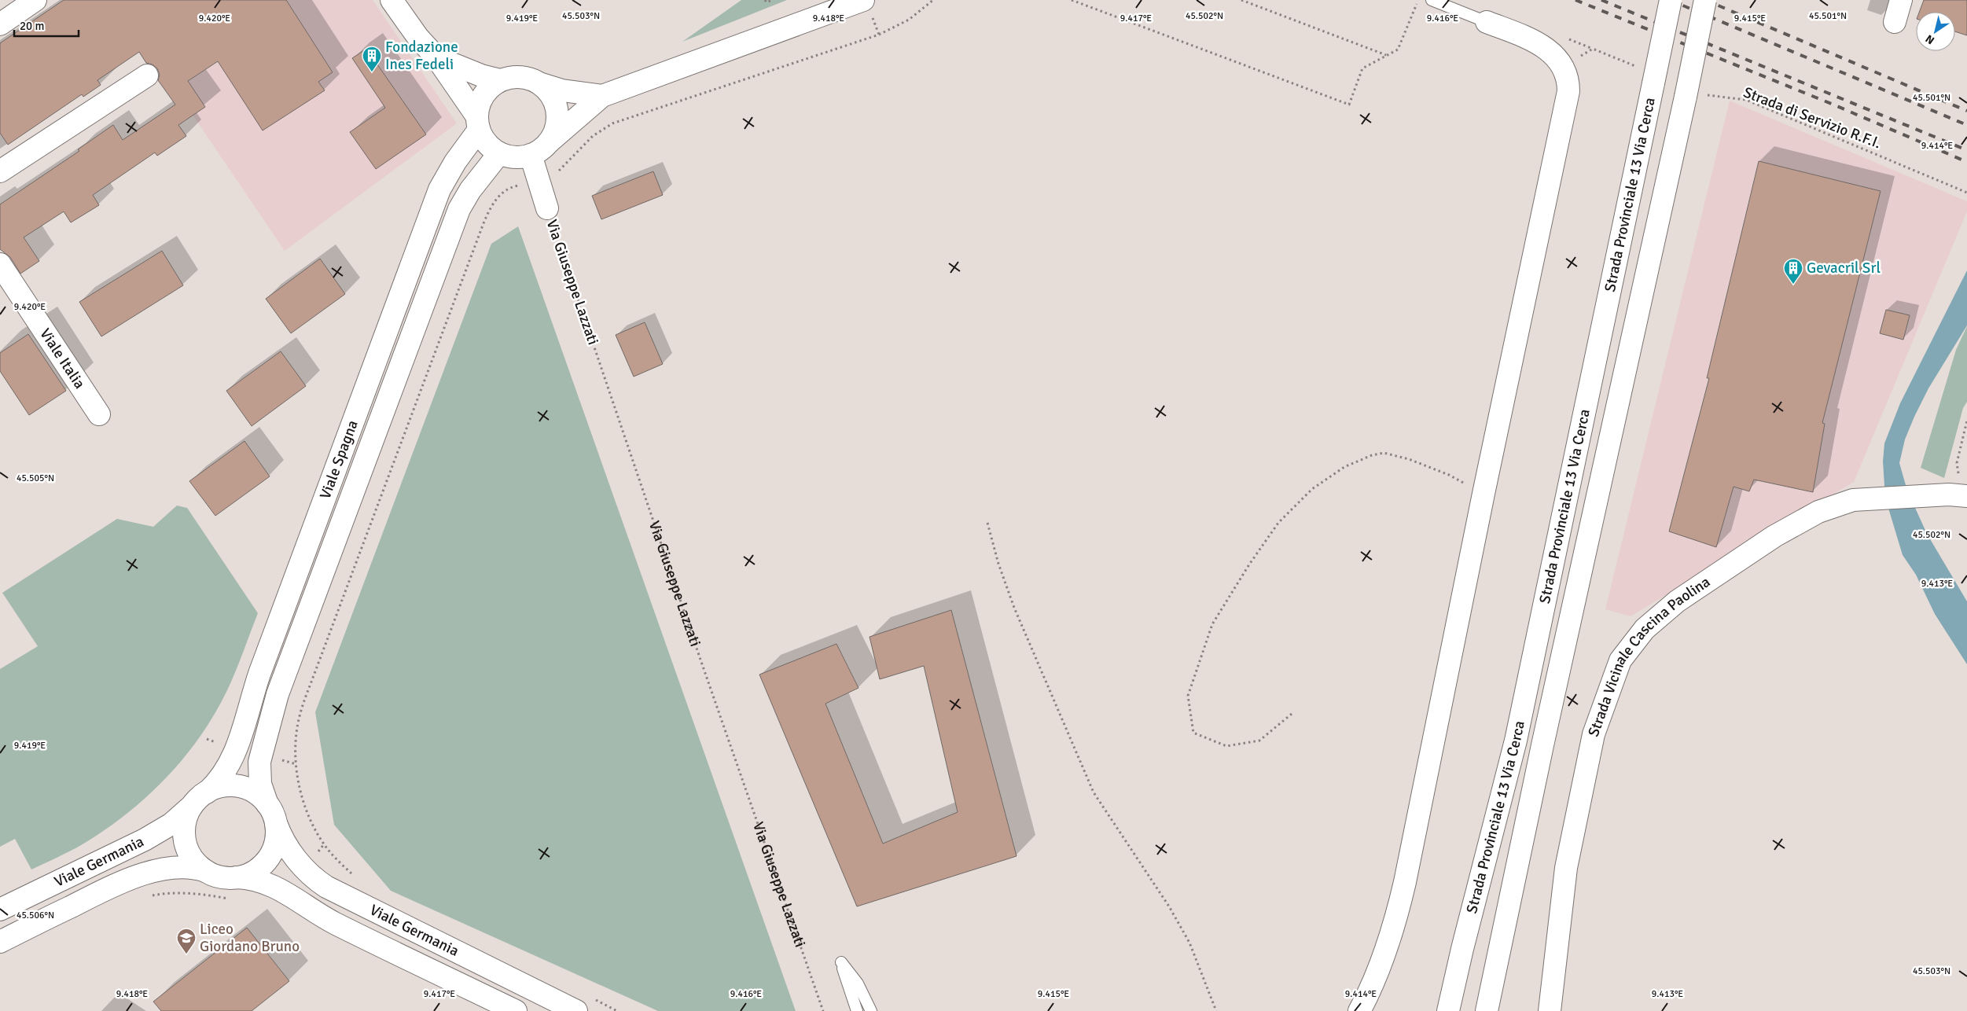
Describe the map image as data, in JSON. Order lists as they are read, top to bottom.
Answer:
{
  "streets": {
    "street": [
      "Strada Provinciale 13 Via Cerca",
      "Via Giuseppe Lazzati",
      "Viale Italia",
      "Viale Spagna",
      "Strada Vicinale Cascina Paolina",
      "Viale Germania"
    ],
    "path": ["Strada di Servizio R.F.I."]
  },
  "crossings": [
    ["Strada di Servizio R.F.I.", "Strada Provinciale 13 Via Cerca"],
    ["Via Giuseppe Lazzati", "Viale Spagna"],
    ["Viale Spagna", "Viale Germania"]
  ],
  "places": {
    "building": ["Fondazione Ines Fedeli", "Gevacril Srl"],
    "school or university": ["Liceo Giordano Bruno"]
  },
  "scale_bar": "20 m",
  "north": "bottom left",
  "coordinates": [
    "45.502°N",
    "45.503°N",
    "45.501°N",
    "9.420°E",
    "9.419°E",
    "9.418°E",
    "9.417°E",
    "9.416°E",
    "9.415°E",
    "9.414°E",
    "45.505°N",
    "9.413°E",
    "45.506°N"
  ]
}
